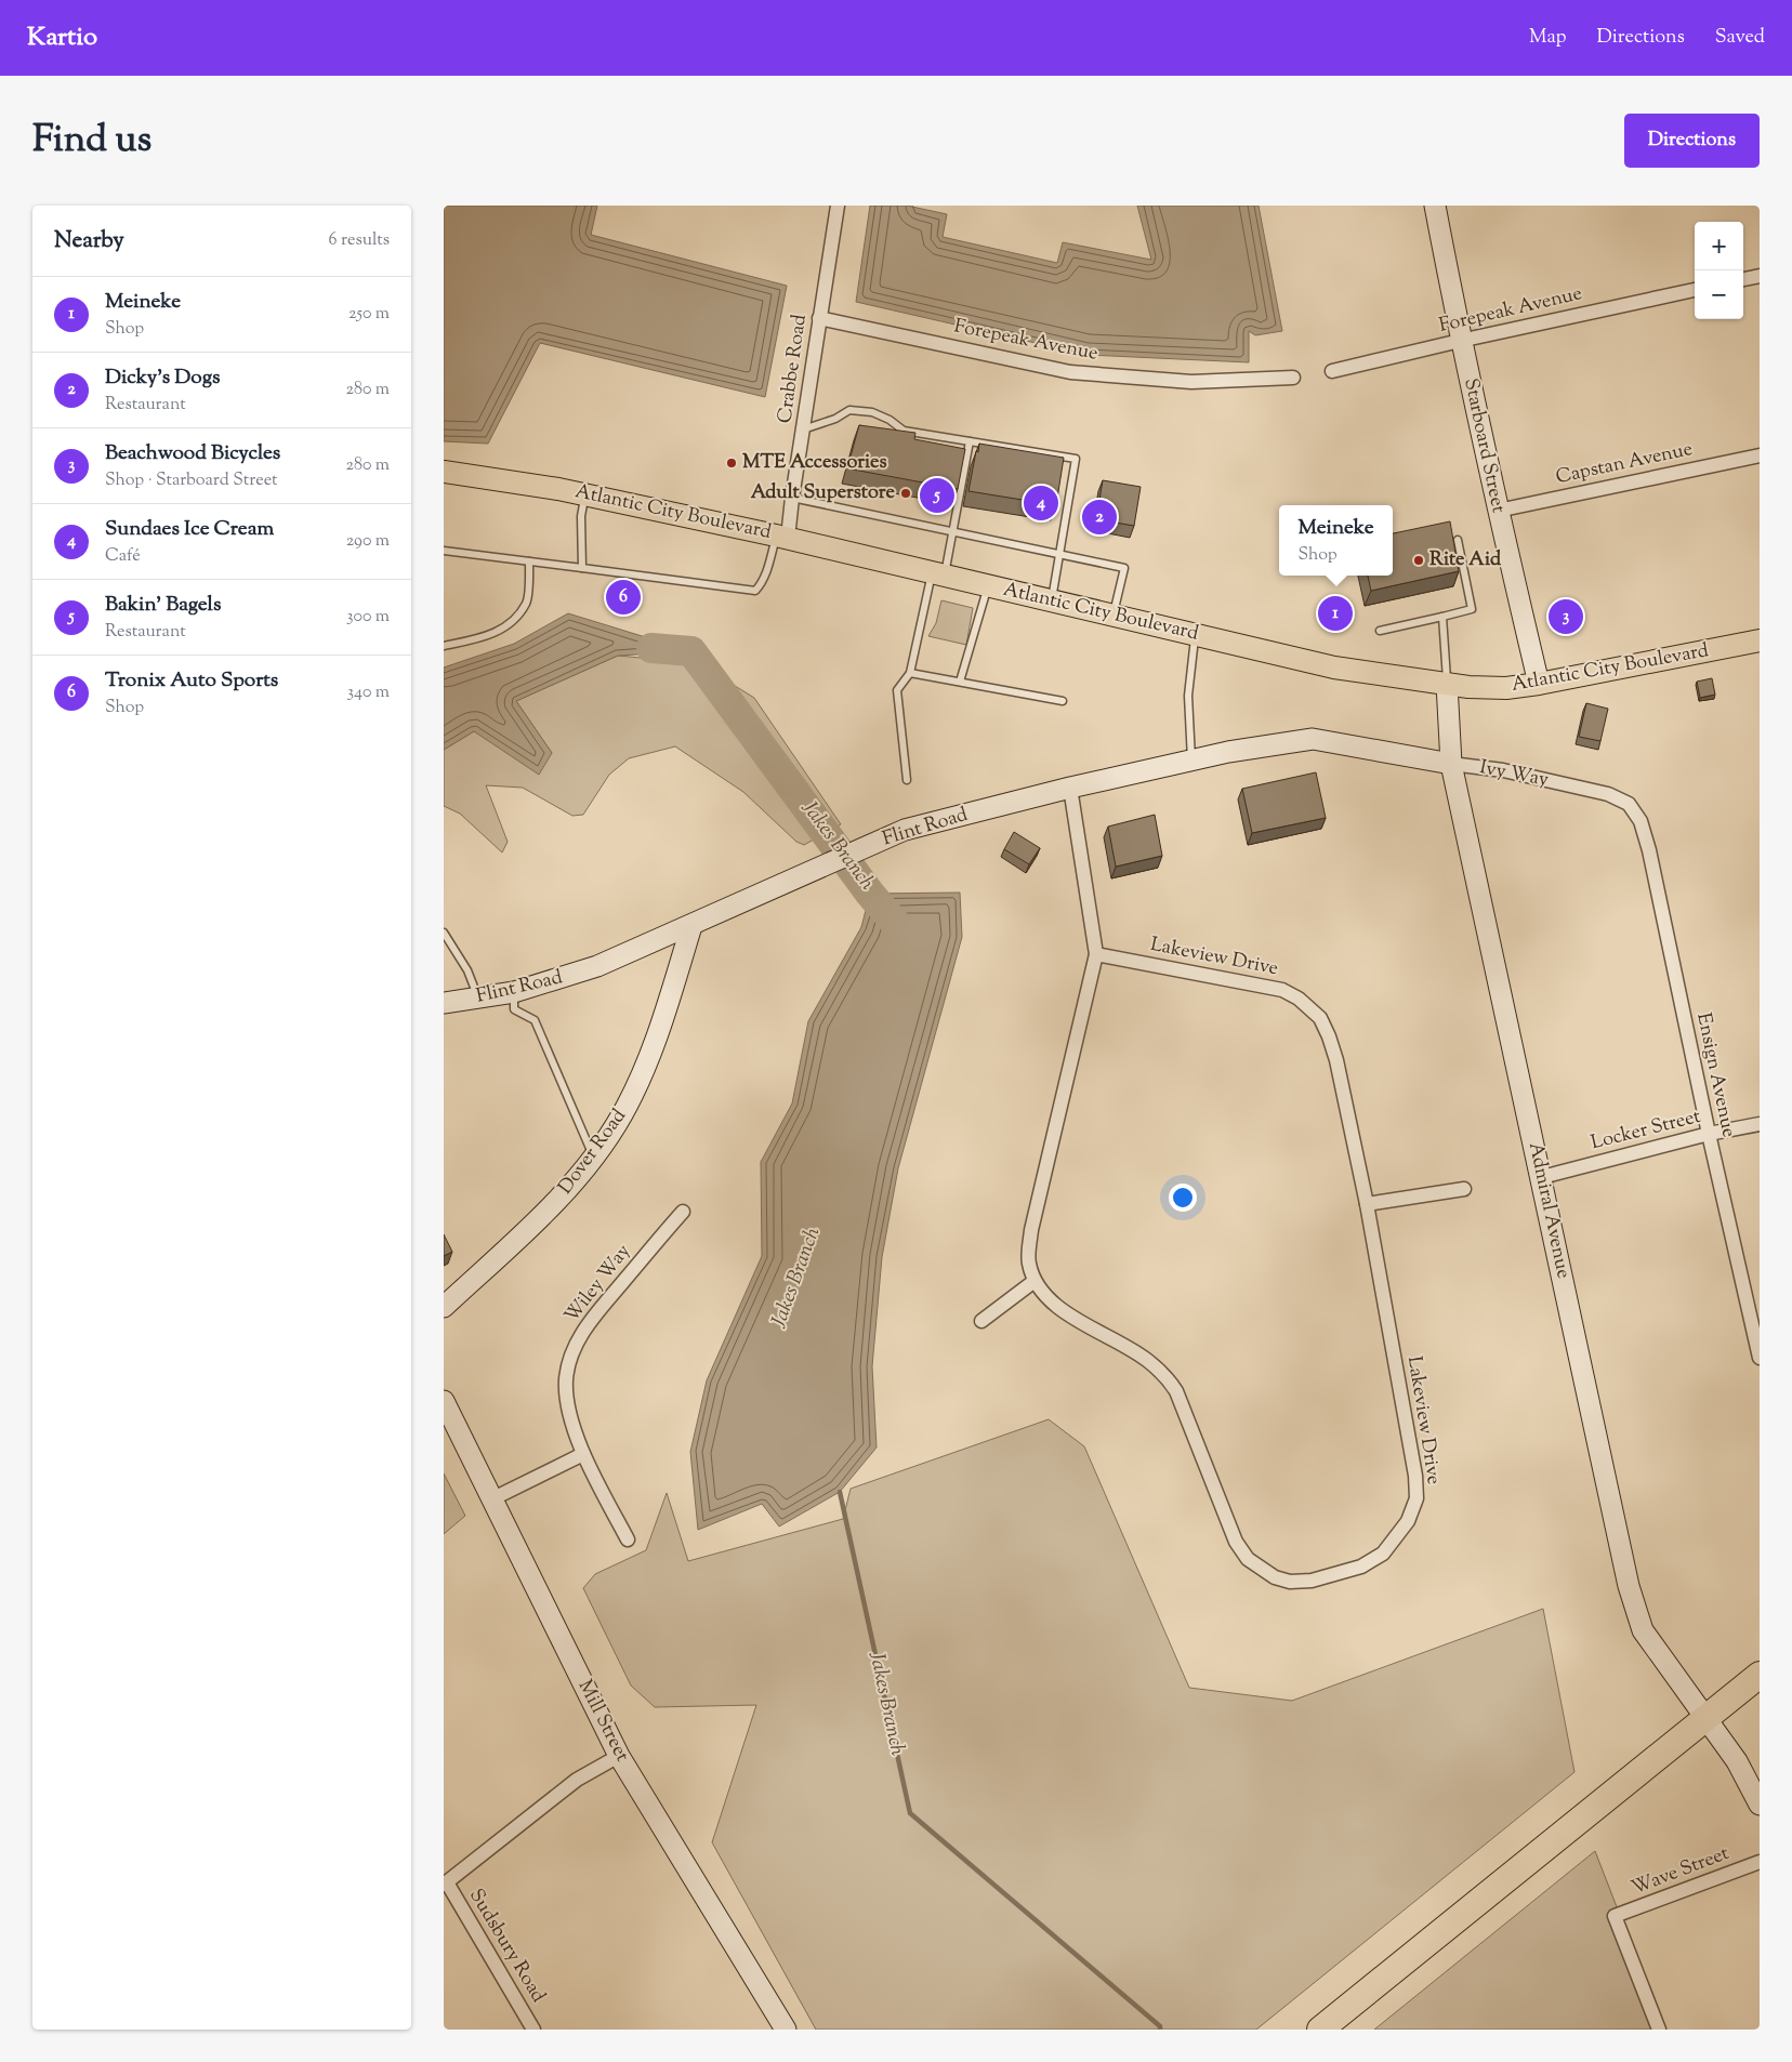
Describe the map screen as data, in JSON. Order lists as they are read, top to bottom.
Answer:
{
  "streets": {
    "main road": ["Atlantic City Boulevard"],
    "street": [
      "Forepeak Avenue",
      "Crabbe Road",
      "Starboard Street",
      "Capstan Avenue",
      "Ivy Way",
      "Flint Road",
      "Lakeview Drive",
      "Ensign Avenue",
      "Locker Street",
      "Dover Road",
      "Admiral Avenue",
      "Wiley Way",
      "Mill Street",
      "Wave Street",
      "Sudsbury Road"
    ]
  },
  "crossings": [
    ["Forepeak Avenue", "Crabbe Road"],
    ["Forepeak Avenue", "Starboard Street"],
    ["Crabbe Road", "Atlantic City Boulevard"],
    ["Starboard Street", "Capstan Avenue"],
    ["Starboard Street", "Atlantic City Boulevard"],
    ["Atlantic City Boulevard", "Admiral Avenue"],
    ["Ivy Way", "Flint Road"],
    ["Ivy Way", "Ensign Avenue"],
    ["Ivy Way", "Admiral Avenue"],
    ["Flint Road", "Lakeview Drive"],
    ["Flint Road", "Dover Road"],
    ["Ensign Avenue", "Locker Street"],
    ["Locker Street", "Admiral Avenue"]
  ],
  "water": ["Jakes Branch"],
  "places": ["MTE Accessories", "Adult Superstore", "Rite Aid"],
  "page": {
    "header": "Kartio",
    "nav": ["Map", "Directions", "Saved"],
    "title": "Find us",
    "buttons": "Directions",
    "heading": ["Nearby", "6 results"],
    "map_buttons": ["+", "−"],
    "list": [
      {
        "mark": "1",
        "name": "Meineke",
        "note": "Shop",
        "value": "250 m"
      },
      {
        "mark": "2",
        "name": "Dicky's Dogs",
        "note": "Restaurant",
        "value": "280 m"
      },
      {
        "mark": "3",
        "name": "Beachwood Bicycles",
        "note": "Shop · Starboard Street",
        "value": "280 m"
      },
      {
        "mark": "4",
        "name": "Sundaes Ice Cream",
        "note": "Café",
        "value": "290 m"
      },
      {
        "mark": "5",
        "name": "Bakin' Bagels",
        "note": "Restaurant",
        "value": "300 m"
      },
      {
        "mark": "6",
        "name": "Tronix Auto Sports",
        "note": "Shop",
        "value": "340 m"
      }
    ],
    "pins": [
      "5",
      "4",
      "2",
      "6",
      "1",
      "3"
    ],
    "popup": ["Meineke", "Shop"]
  }
}
